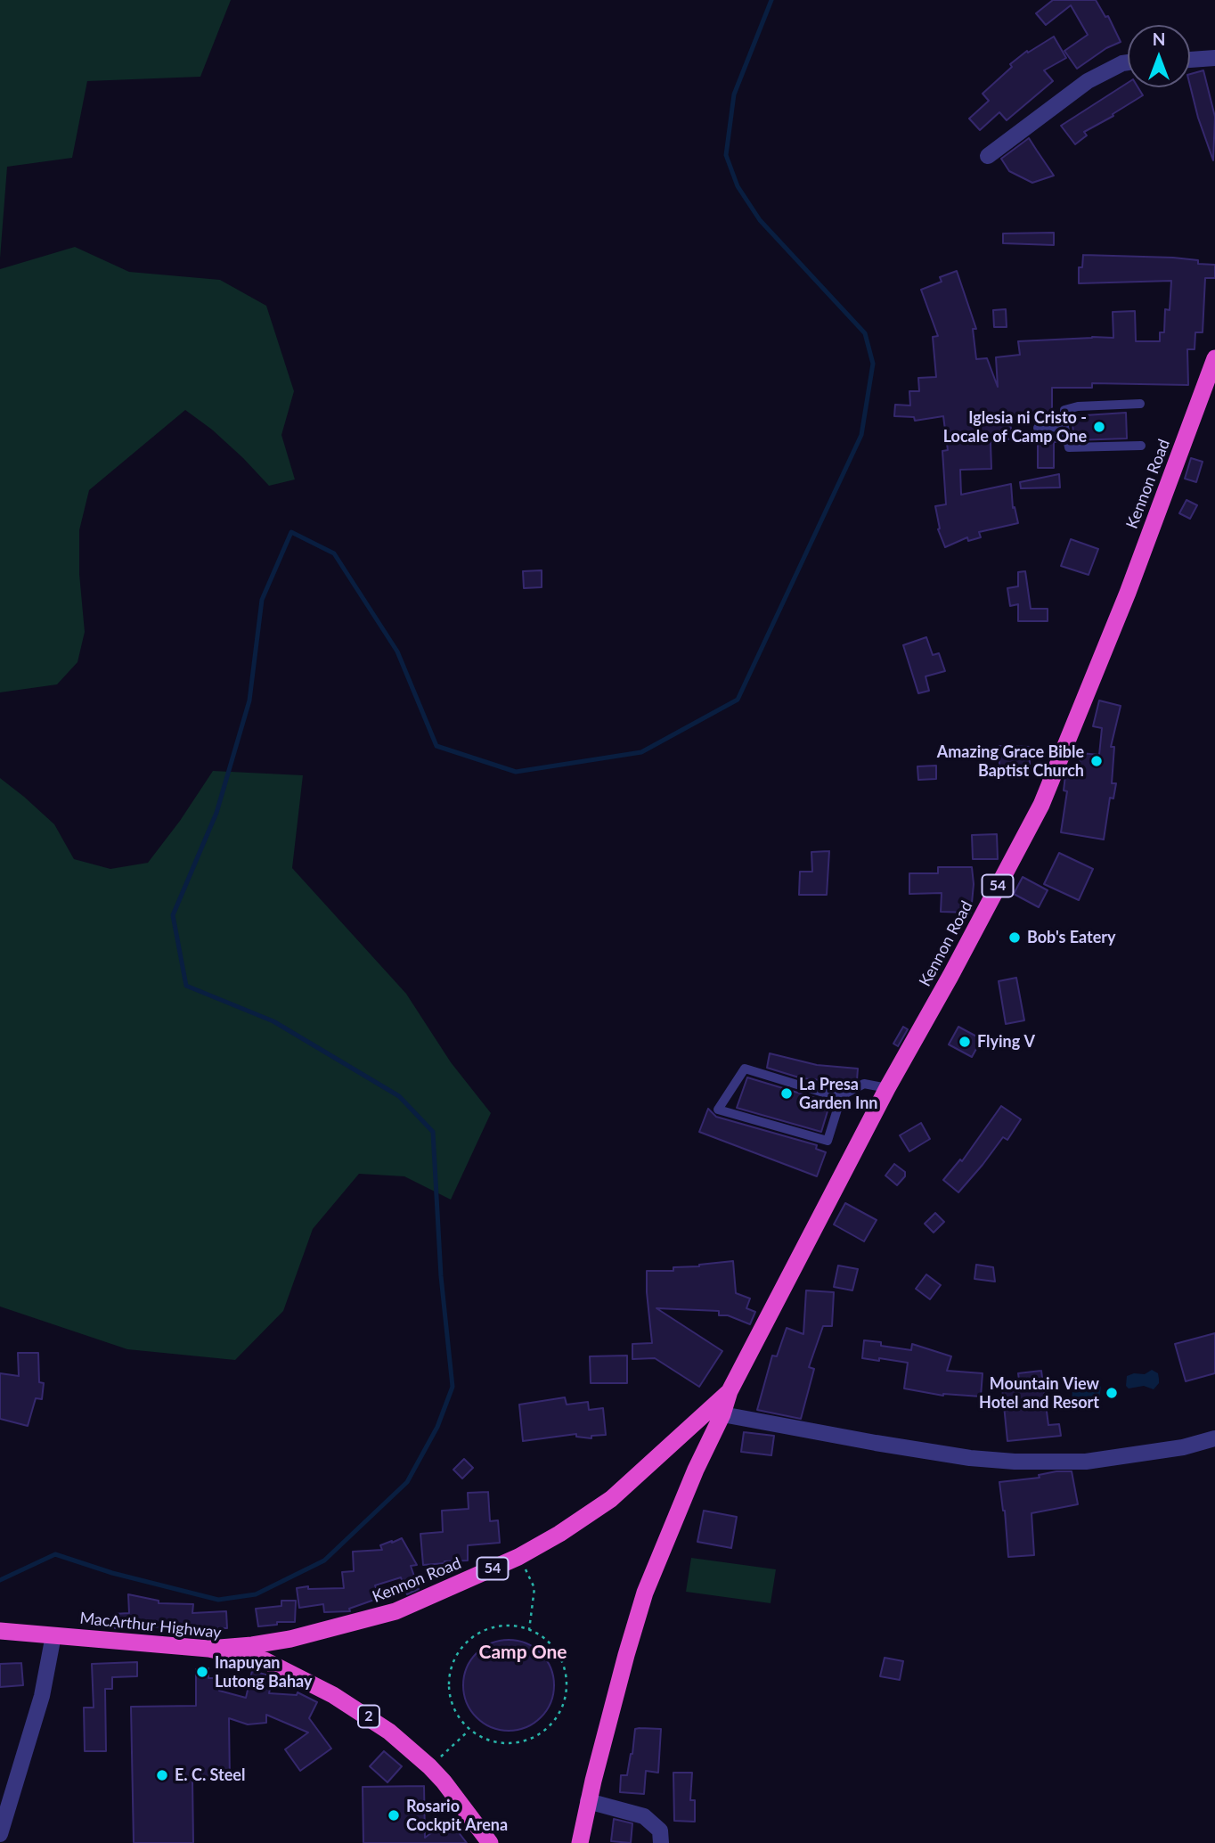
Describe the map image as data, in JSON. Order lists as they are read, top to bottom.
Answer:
{
  "streets": {
    "highway": [
      "Kennon Road",
      "54",
      "MacArthur Highway",
      "2"
    ]
  },
  "crossings": [
    ["Kennon Road", "MacArthur Highway"]
  ],
  "districts": ["Camp One"],
  "places": [
    "Iglesia ni Cristo - Locale of Camp One",
    "Amazing Grace Bible Baptist Church",
    "Bob's Eatery",
    "Flying V",
    "La Presa Garden Inn",
    "Mountain View Hotel and Resort",
    "Inapuyan Lutong Bahay",
    "E. C. Steel",
    "Rosario Cockpit Arena"
  ],
  "north": "top"
}
